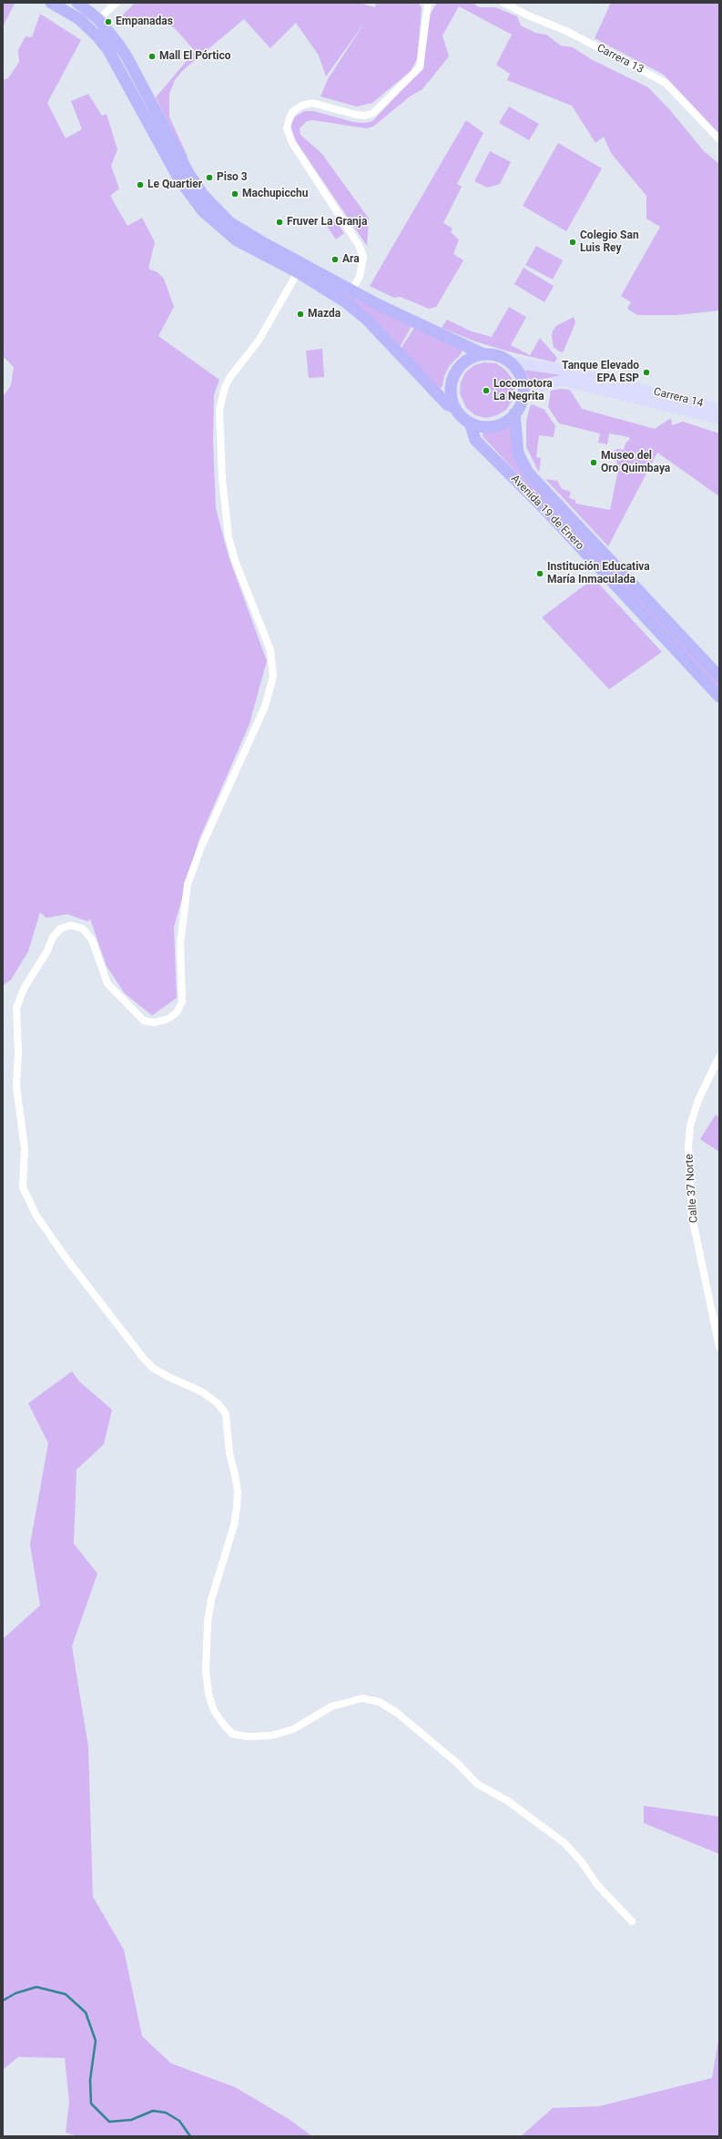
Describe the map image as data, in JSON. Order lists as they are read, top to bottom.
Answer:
{
  "streets": {
    "main road": ["Carrera 14", "Avenida 19 de Enero"],
    "street": ["Carrera 13", "Calle 37 Norte"]
  },
  "crossings": [
    ["Carrera 14", "Avenida 19 de Enero"]
  ],
  "places": [
    "Empanadas",
    "Mall El Pórtico",
    "Piso 3",
    "Le Quartier",
    "Machupicchu",
    "Fruver La Granja",
    "Colegio San Luis Rey",
    "Ara",
    "Mazda",
    "Tanque Elevado EPA ESP",
    "Locomotora La Negrita",
    "Museo del Oro Quimbaya",
    "Institución Educativa María Inmaculada"
  ]
}
